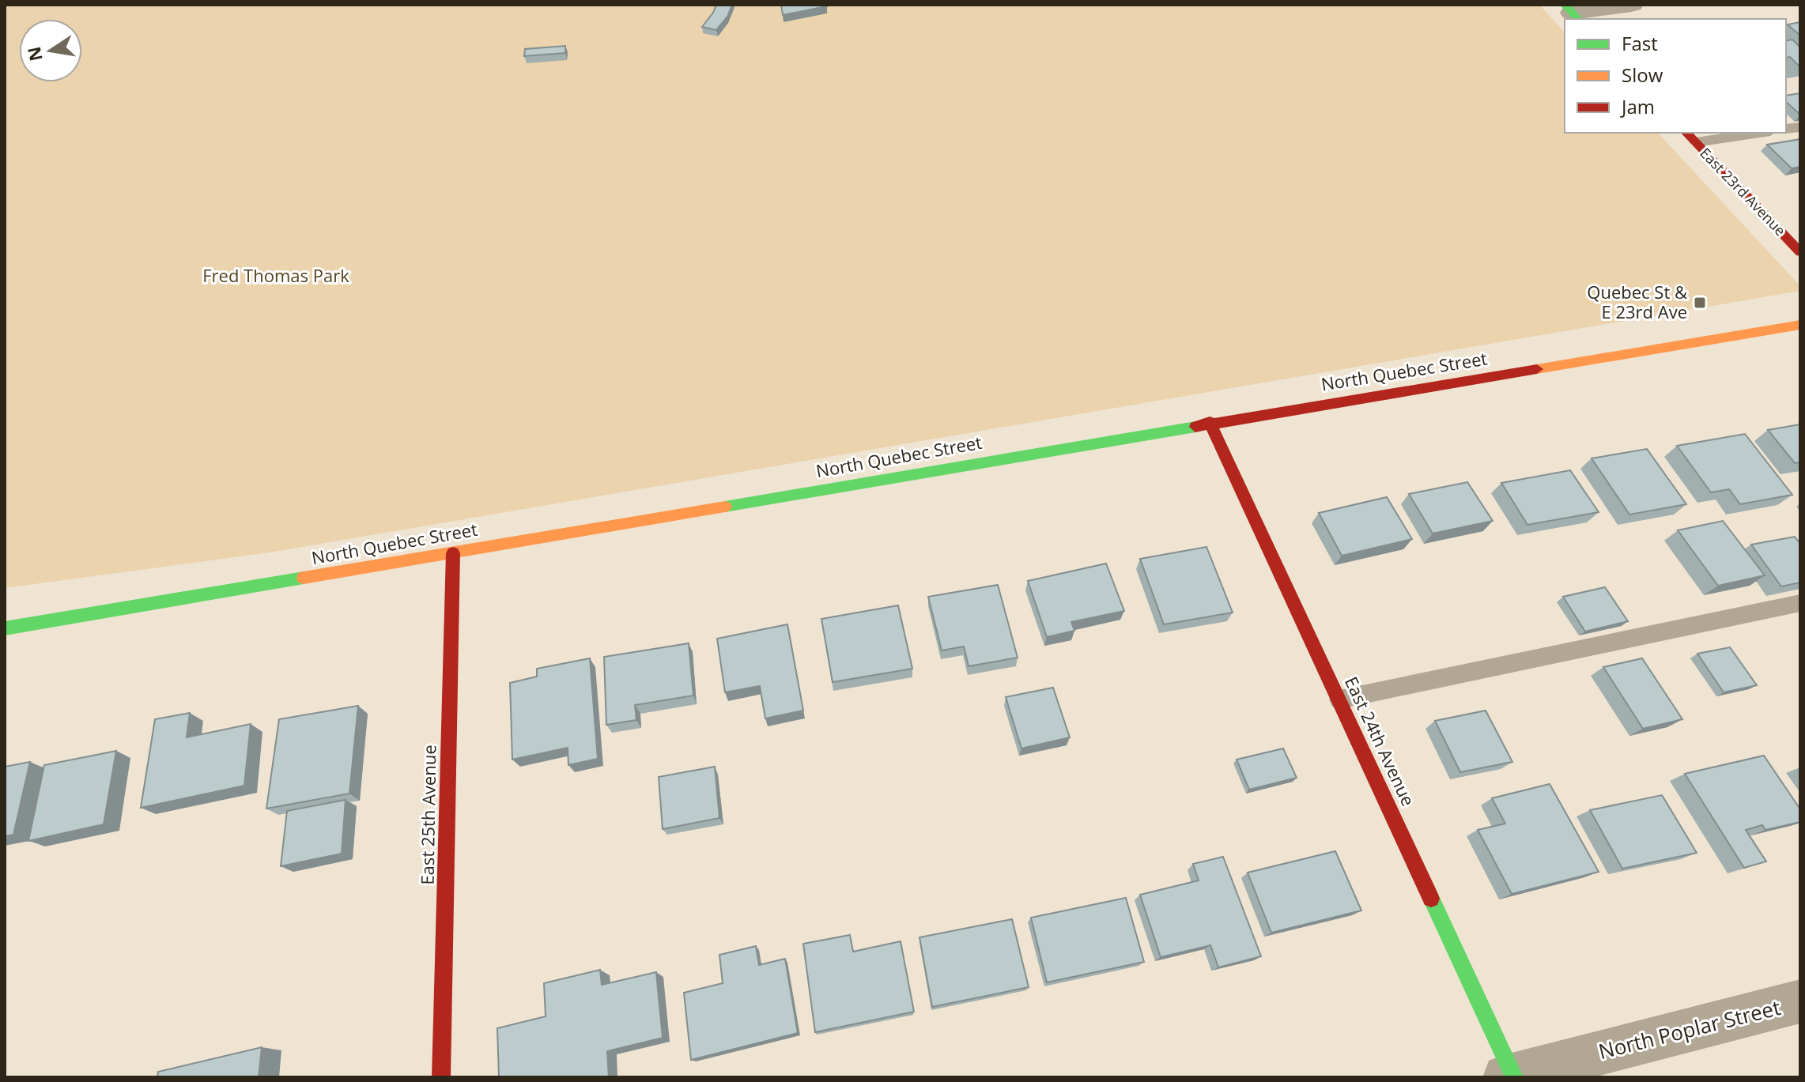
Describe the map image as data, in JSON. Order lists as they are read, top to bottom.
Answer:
{
  "streets": {
    "main road": [
      "East 23rd Avenue",
      "North Quebec Street",
      "East 24th Avenue",
      "East 25th Avenue"
    ],
    "street": ["North Poplar Street"]
  },
  "crossings": [
    ["North Quebec Street", "East 24th Avenue"],
    ["North Quebec Street", "East 25th Avenue"],
    ["East 24th Avenue", "North Poplar Street"]
  ],
  "parks": ["Fred Thomas Park"],
  "places": {
    "transit": ["Quebec St & E 23rd Ave"]
  },
  "legend": ["Fast", "Slow", "Jam"],
  "north": "left"
}
